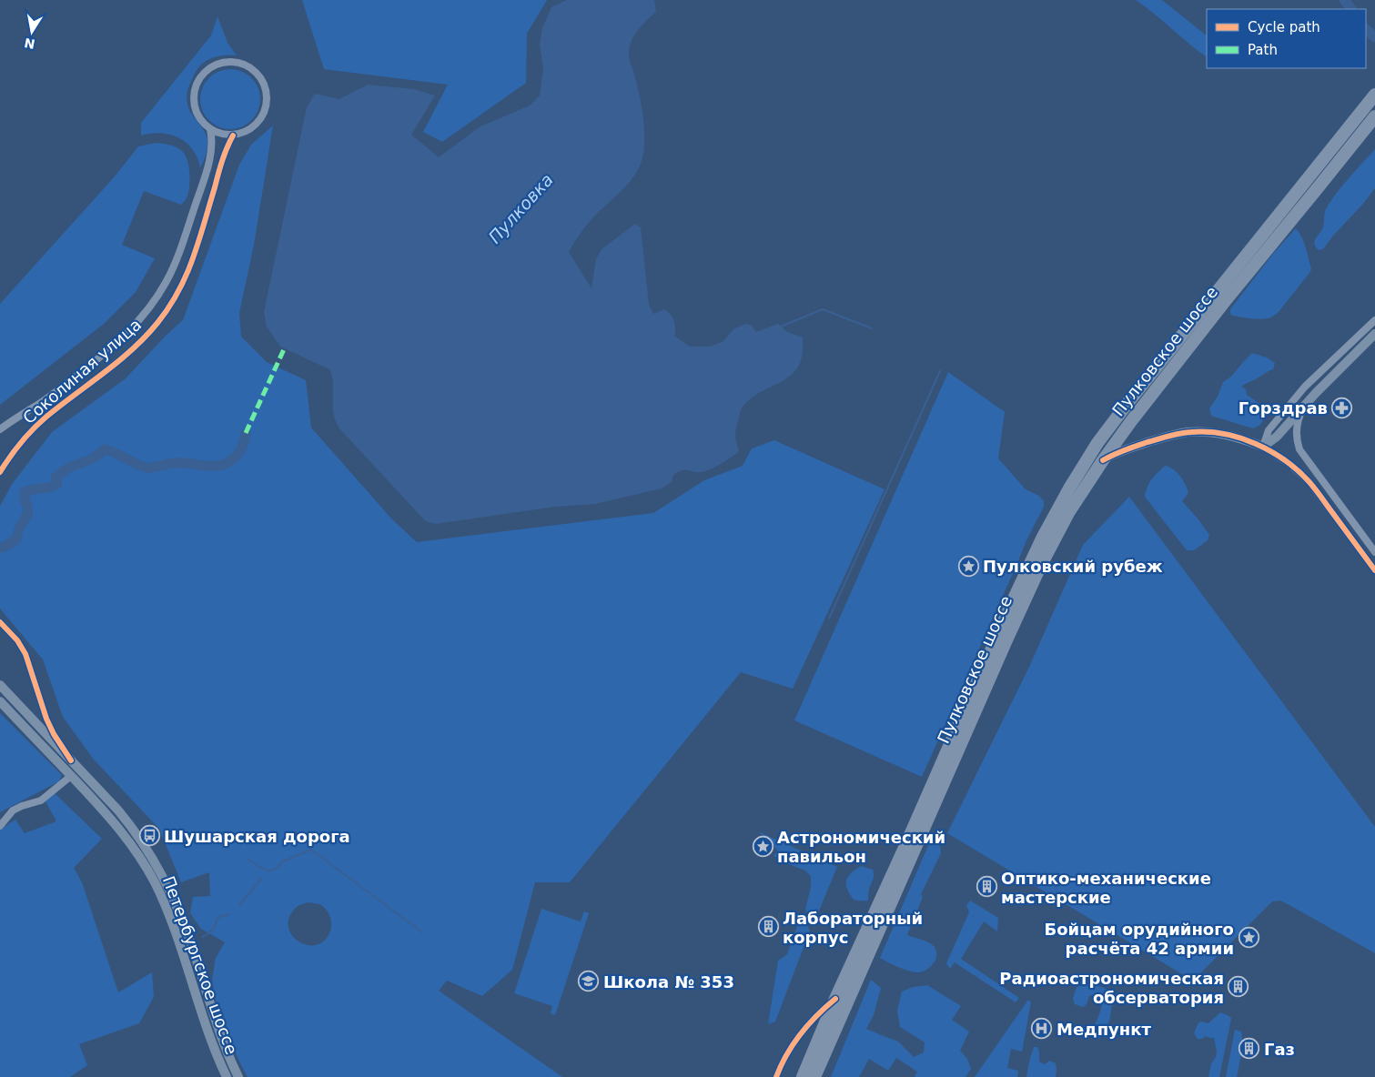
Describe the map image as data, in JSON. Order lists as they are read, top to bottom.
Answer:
{
  "streets": {
    "highway": ["Пулковское шоссе"],
    "main road": ["Петербургское шоссе"],
    "street": ["Соколиная улица"]
  },
  "water": ["Пулковка"],
  "places": {
    "pharmacy": ["Горздрав"],
    "place": ["Пулковский рубеж", "Астрономический павильон", "Бойцам орудийного расчёта 42 армии"],
    "bus stop": ["Шушарская дорога"],
    "building": [
      "Оптико-механические мастерские",
      "Лабораторный корпус",
      "Радиоастрономическая обсерватория",
      "Газ"
    ],
    "school or university": ["Школа № 353"],
    "hospital": ["Медпункт"]
  },
  "legend": ["Cycle path", "Path"],
  "north": "bottom"
}
